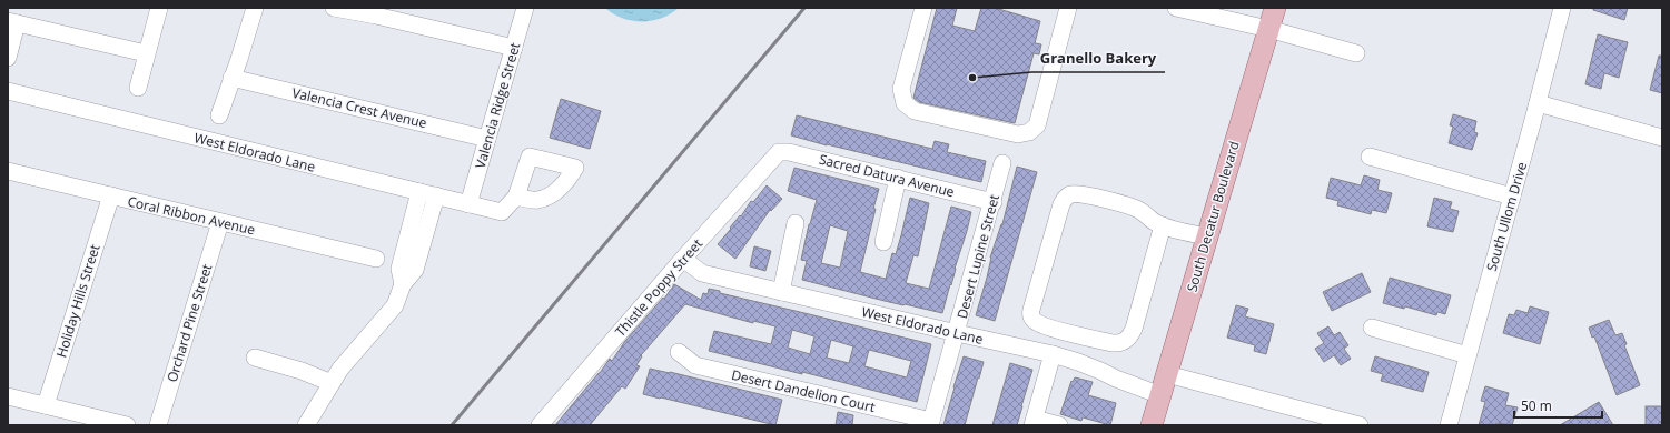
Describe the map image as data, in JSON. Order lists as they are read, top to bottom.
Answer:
{
  "streets": {
    "main road": ["South Decatur Boulevard"],
    "street": [
      "Valencia Ridge Street",
      "Valencia Crest Avenue",
      "West Eldorado Lane",
      "Sacred Datura Avenue",
      "Coral Ribbon Avenue",
      "South Ullom Drive",
      "Desert Lupine Street",
      "Thistle Poppy Street",
      "Holiday Hills Street",
      "Orchard Pine Street",
      "Desert Dandelion Court"
    ]
  },
  "crossings": [
    ["Valencia Ridge Street", "Valencia Crest Avenue"],
    ["Valencia Ridge Street", "West Eldorado Lane"],
    ["West Eldorado Lane", "South Decatur Boulevard"],
    ["West Eldorado Lane", "Desert Lupine Street"],
    ["West Eldorado Lane", "Thistle Poppy Street"],
    ["Sacred Datura Avenue", "Desert Lupine Street"],
    ["Sacred Datura Avenue", "Thistle Poppy Street"],
    ["Coral Ribbon Avenue", "Holiday Hills Street"],
    ["Coral Ribbon Avenue", "Orchard Pine Street"],
    ["Desert Lupine Street", "Desert Dandelion Court"]
  ],
  "places": ["Granello Bakery"],
  "scale_bar": "50 m"
}
